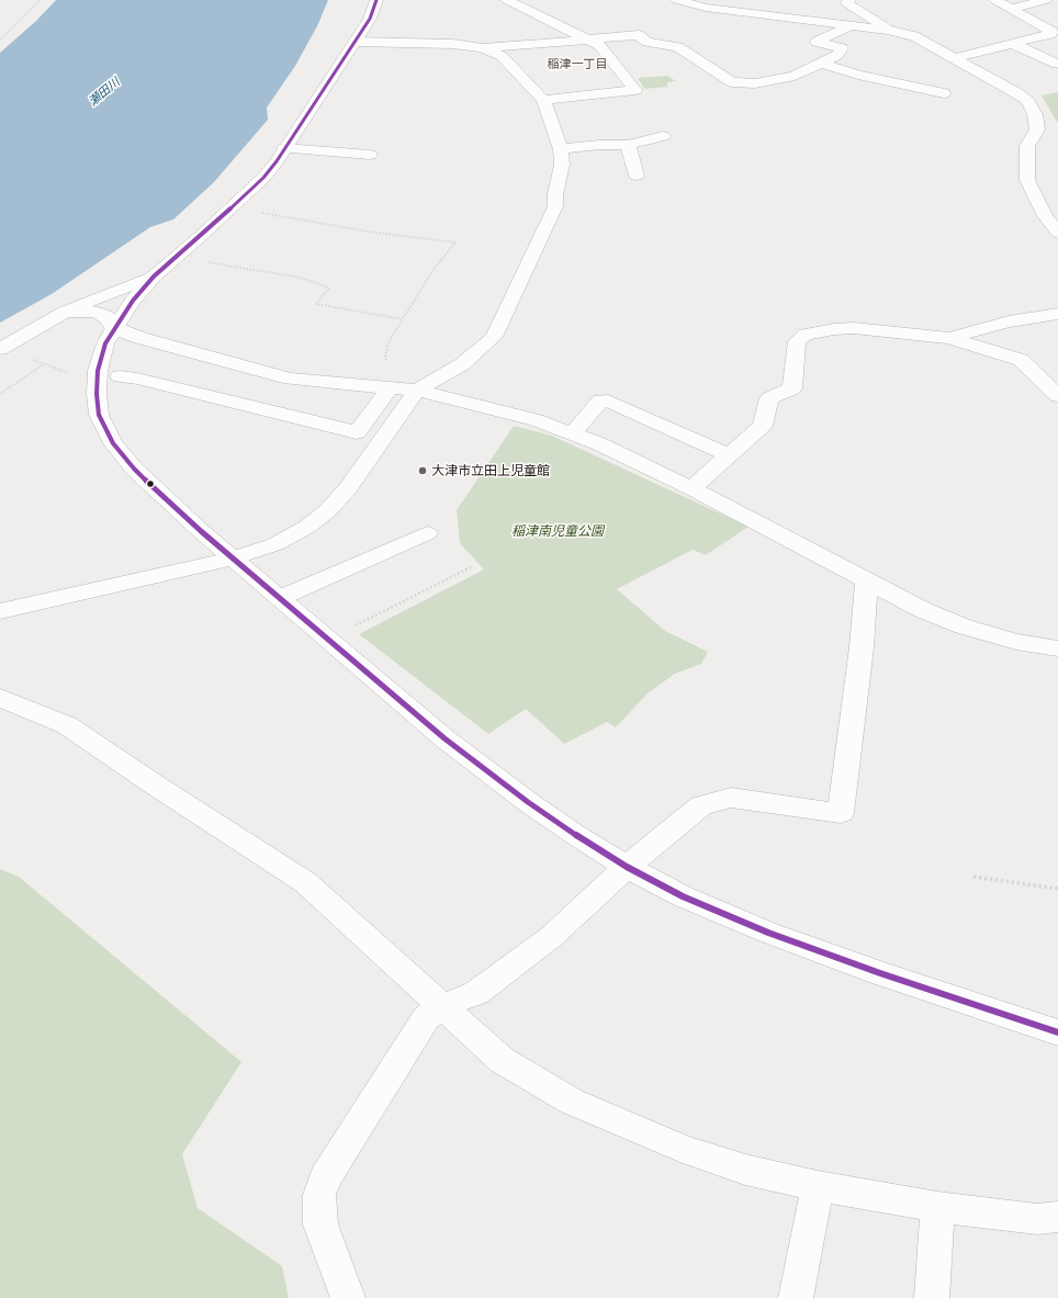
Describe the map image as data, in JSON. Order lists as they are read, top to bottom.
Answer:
{
  "districts": ["稲津一丁目"],
  "water": ["瀬田川"],
  "parks": ["稲津南児童公園"],
  "places": ["大津市立田上児童館"]
}
